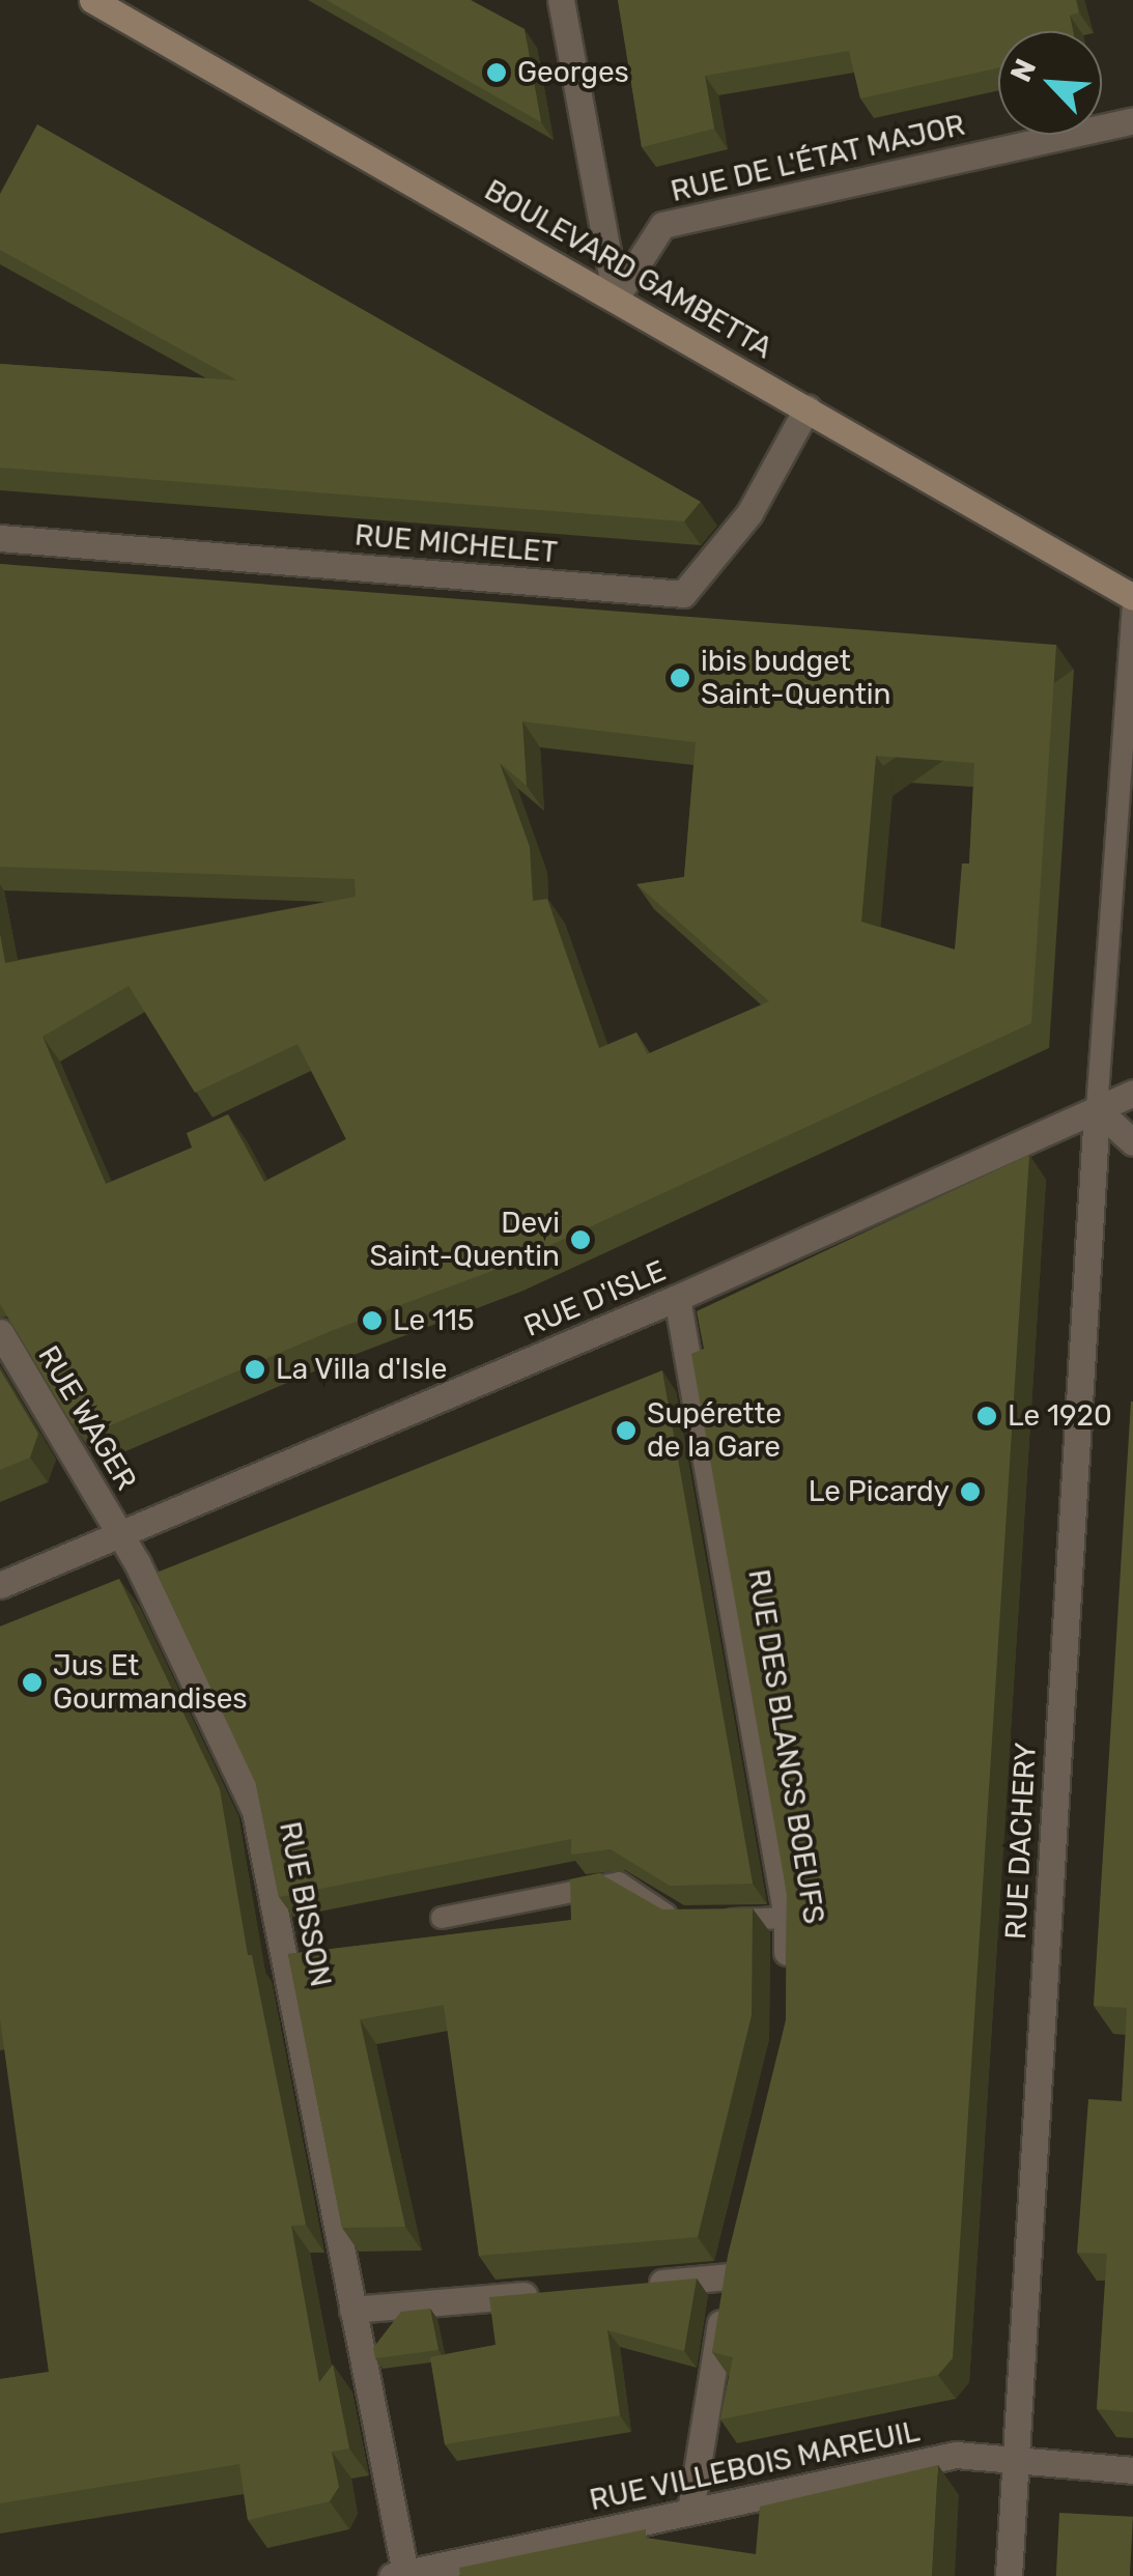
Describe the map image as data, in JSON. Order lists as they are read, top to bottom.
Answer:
{
  "streets": {
    "main road": ["BOULEVARD GAMBETTA"],
    "street": [
      "RUE DE L'ÉTAT MAJOR",
      "RUE MICHELET",
      "RUE D'ISLE",
      "RUE WAGER",
      "RUE DES BLANCS BOEUFS",
      "RUE DACHERY",
      "RUE BISSON",
      "RUE VILLEBOIS MAREUIL"
    ]
  },
  "crossings": [
    ["RUE DE L'ÉTAT MAJOR", "BOULEVARD GAMBETTA"],
    ["BOULEVARD GAMBETTA", "RUE MICHELET"],
    ["RUE D'ISLE", "RUE WAGER"],
    ["RUE D'ISLE", "RUE DES BLANCS BOEUFS"],
    ["RUE D'ISLE", "RUE DACHERY"],
    ["RUE D'ISLE", "RUE BISSON"],
    ["RUE WAGER", "RUE BISSON"],
    ["RUE DACHERY", "RUE VILLEBOIS MAREUIL"],
    ["RUE BISSON", "RUE VILLEBOIS MAREUIL"]
  ],
  "places": [
    "Georges",
    "ibis budget Saint-Quentin",
    "Devi Saint-Quentin",
    "Le 115",
    "La Villa d'Isle",
    "Le 1920",
    "Supérette de la Gare",
    "Le Picardy",
    "Jus Et Gourmandises"
  ],
  "north": "top left"
}
